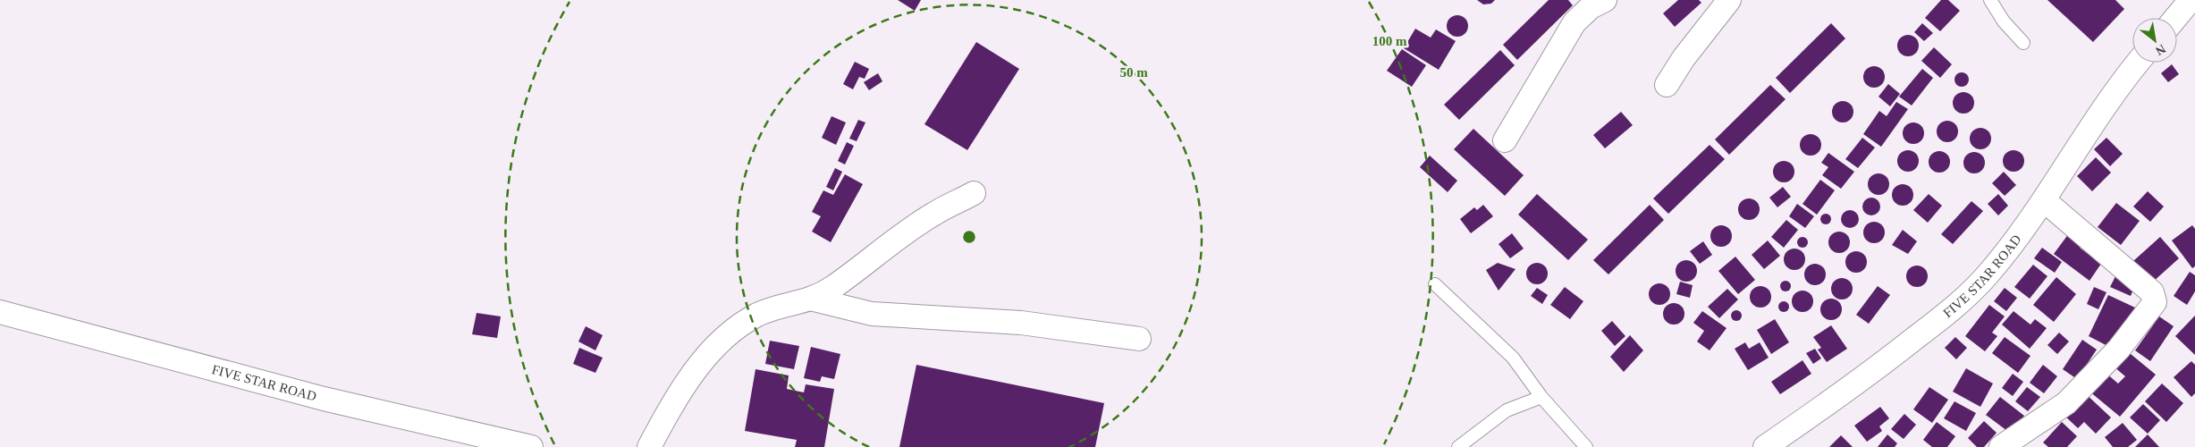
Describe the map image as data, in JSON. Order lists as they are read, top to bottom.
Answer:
{
  "streets": {
    "street": ["FIVE STAR ROAD"]
  },
  "north": "bottom right",
  "rings": ["100 m", "50 m"]
}
